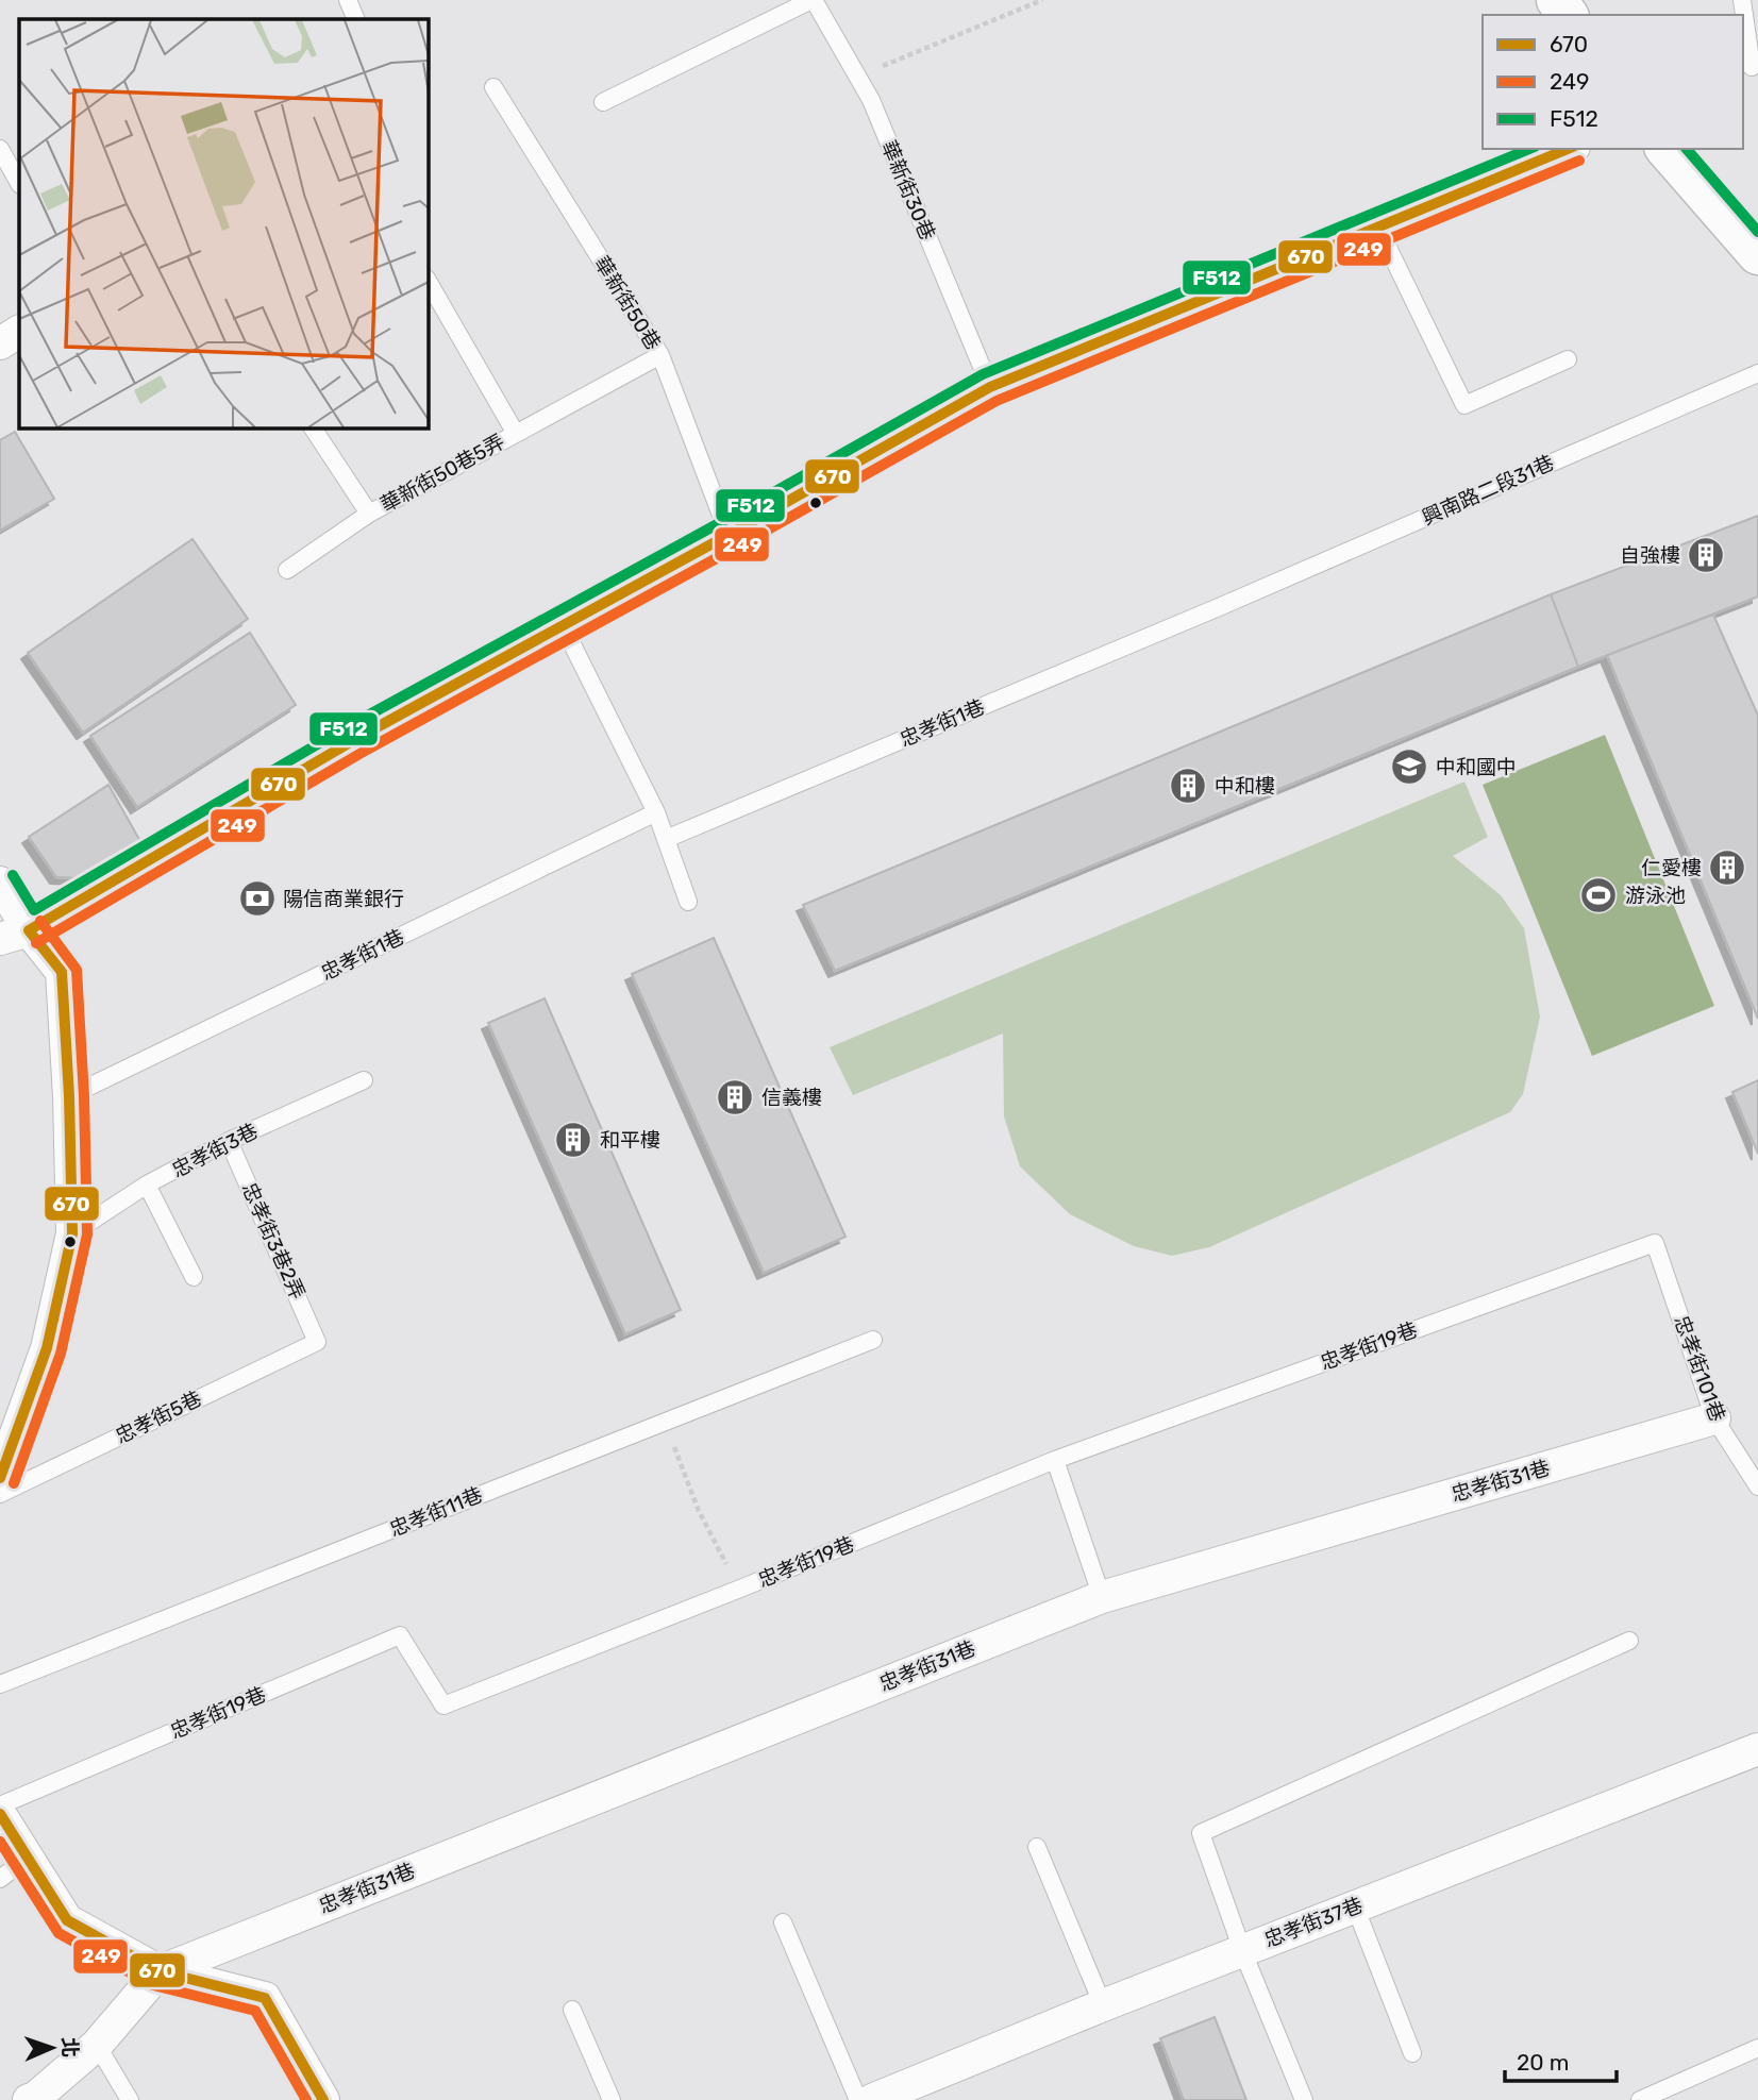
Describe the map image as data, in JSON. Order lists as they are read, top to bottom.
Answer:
{
  "streets": {
    "street": ["忠孝街31巷", "忠孝街37巷"],
    "lane": [
      "華新街30巷",
      "華新街50巷",
      "華新街50巷5弄",
      "興南路二段31巷",
      "忠孝街1巷",
      "忠孝街3巷",
      "忠孝街3巷2弄",
      "忠孝街19巷",
      "忠孝街101巷",
      "忠孝街5巷",
      "忠孝街11巷"
    ]
  },
  "crossings": [
    ["華新街50巷", "華新街50巷5弄"],
    ["興南路二段31巷", "忠孝街1巷"],
    ["忠孝街3巷", "忠孝街3巷2弄"],
    ["忠孝街3巷2弄", "忠孝街5巷"],
    ["忠孝街19巷", "忠孝街101巷"],
    ["忠孝街101巷", "忠孝街31巷"]
  ],
  "places": {
    "building": [
      "自強樓",
      "中和樓",
      "仁愛樓",
      "信義樓",
      "和平樓"
    ],
    "school or university": ["中和國中"],
    "sports": ["游泳池"],
    "bank": ["陽信商業銀行"]
  },
  "lines": ["transit line 670", "transit line F512", "transit line 249"],
  "legend": ["670", "249", "F512"],
  "scale_bar": "20 m",
  "north": "right"
}
